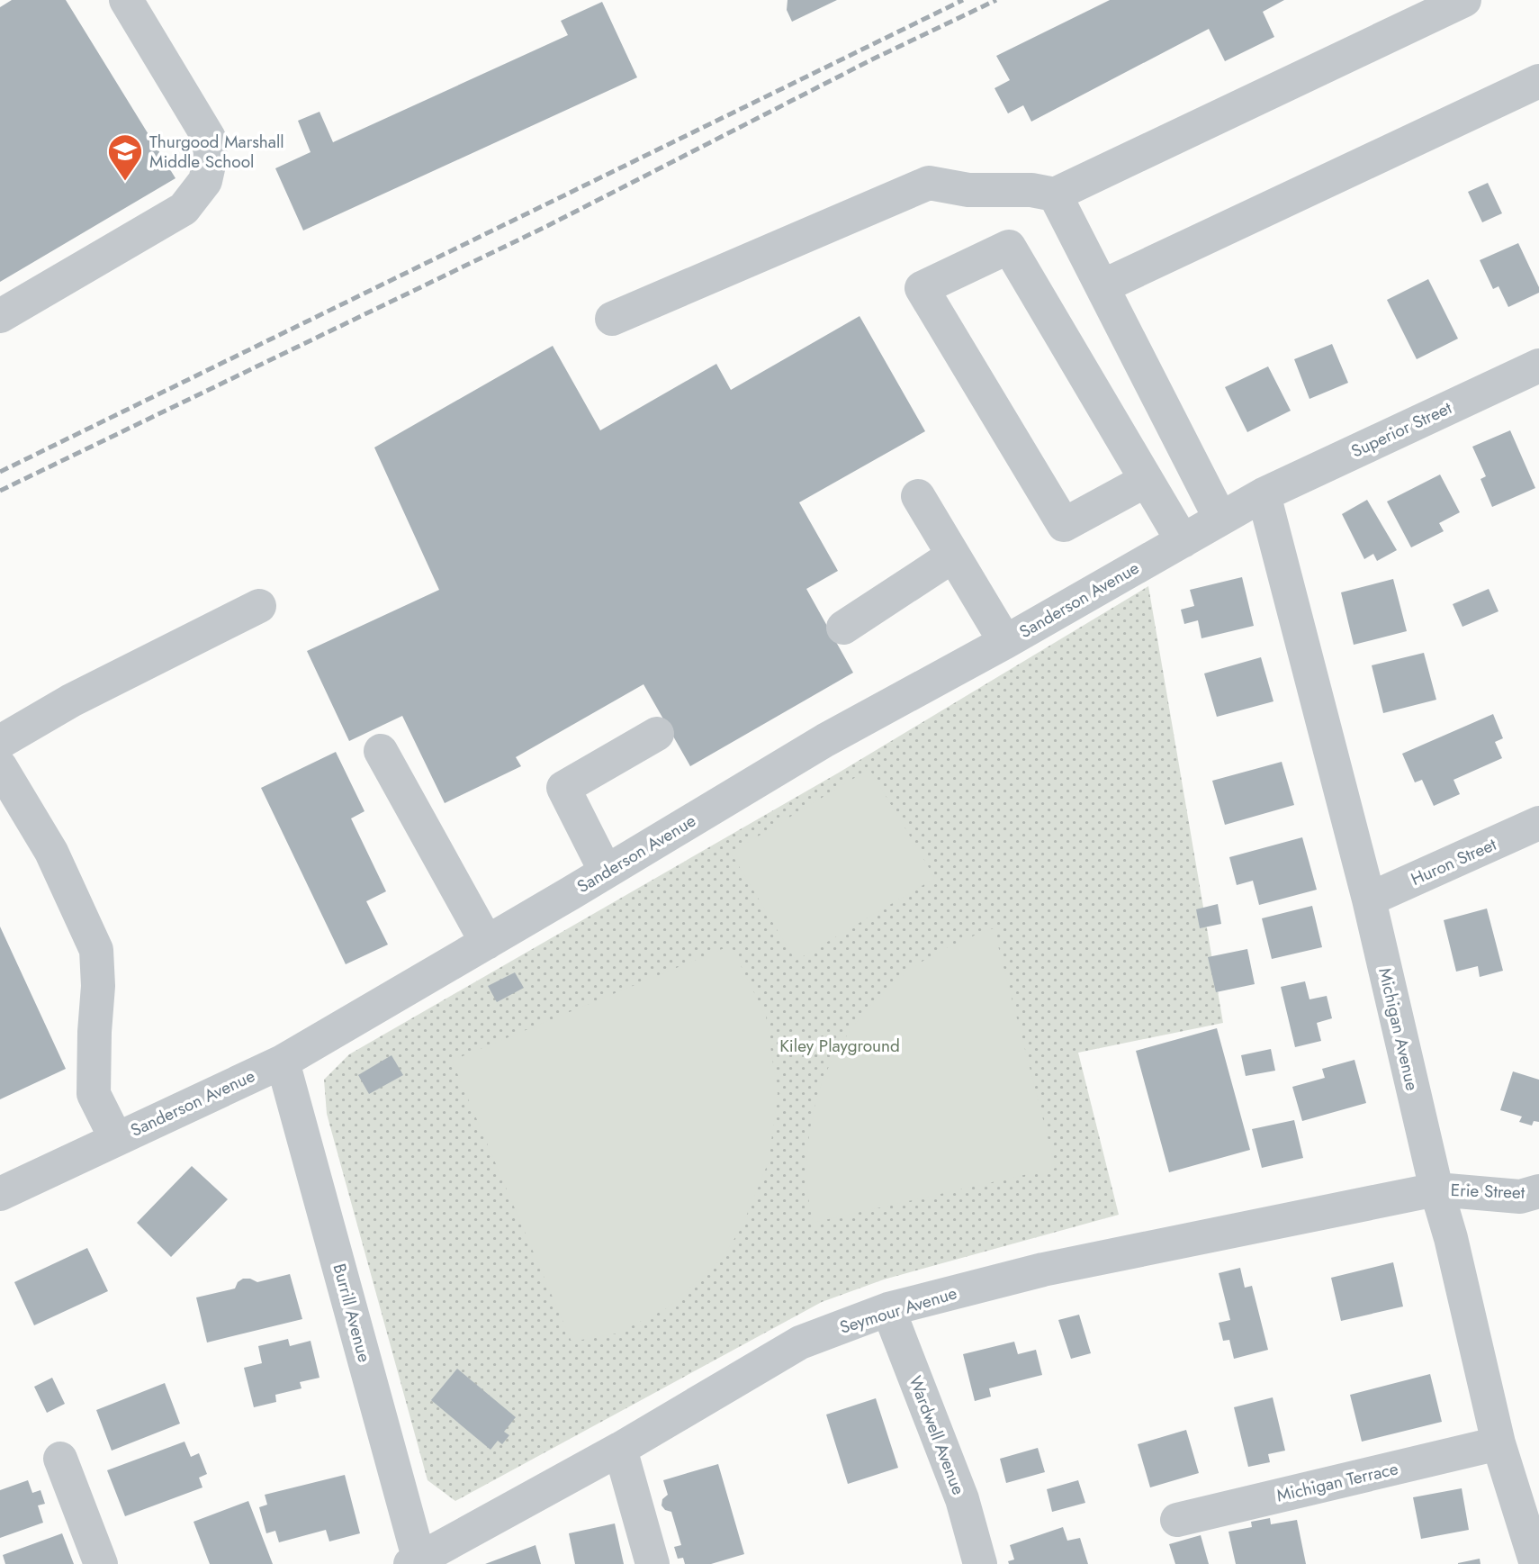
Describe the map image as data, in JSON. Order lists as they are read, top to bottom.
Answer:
{
  "streets": {
    "street": [
      "Superior Street",
      "Sanderson Avenue",
      "Huron Street",
      "Michigan Avenue",
      "Erie Street",
      "Seymour Avenue",
      "Burrill Avenue",
      "Wardwell Avenue",
      "Michigan Terrace"
    ]
  },
  "crossings": [
    ["Superior Street", "Sanderson Avenue"],
    ["Superior Street", "Michigan Avenue"],
    ["Sanderson Avenue", "Michigan Avenue"],
    ["Sanderson Avenue", "Burrill Avenue"],
    ["Huron Street", "Michigan Avenue"],
    ["Michigan Avenue", "Erie Street"],
    ["Michigan Avenue", "Seymour Avenue"],
    ["Michigan Avenue", "Michigan Terrace"],
    ["Erie Street", "Seymour Avenue"],
    ["Seymour Avenue", "Burrill Avenue"],
    ["Seymour Avenue", "Wardwell Avenue"]
  ],
  "parks": ["Kiley Playground"],
  "places": {
    "school or university": ["Thurgood Marshall Middle School"]
  }
}
